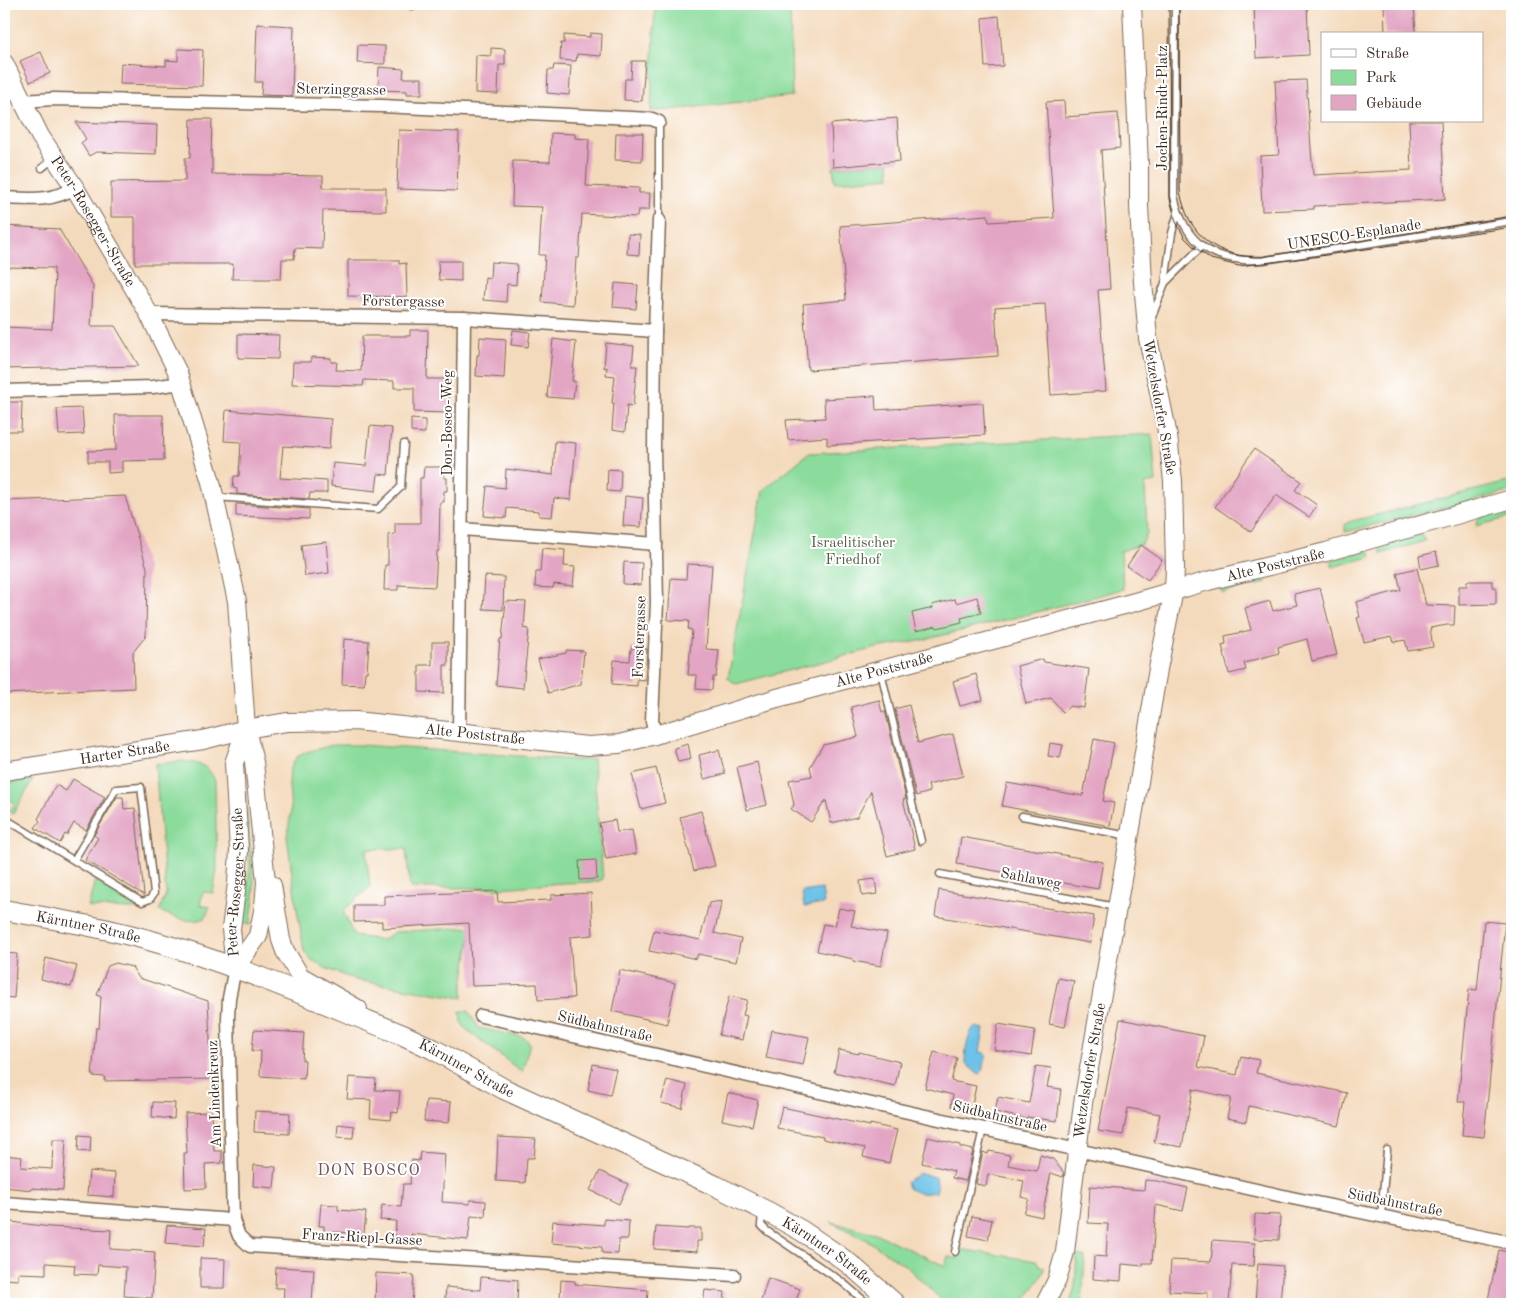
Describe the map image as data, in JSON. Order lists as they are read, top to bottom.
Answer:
{
  "streets": {
    "main road": [
      "Peter-Rosegger-Straße",
      "Wetzelsdorfer Straße",
      "Alte Poststraße",
      "Harter Straße",
      "Kärntner Straße"
    ],
    "street": [
      "Sterzinggasse",
      "Forstergasse",
      "Don-Bosco-Weg",
      "Südbahnstraße",
      "Am Lindenkreuz",
      "Franz-Riepl-Gasse"
    ],
    "lane": ["Jochen-Rindt-Platz", "UNESCO-Esplanade", "Sahlaweg"]
  },
  "crossings": [
    ["Sterzinggasse", "Peter-Rosegger-Straße"],
    ["Sterzinggasse", "Forstergasse"],
    ["Jochen-Rindt-Platz", "UNESCO-Esplanade"],
    ["Peter-Rosegger-Straße", "Forstergasse"],
    ["Peter-Rosegger-Straße", "Alte Poststraße"],
    ["Peter-Rosegger-Straße", "Harter Straße"],
    ["Peter-Rosegger-Straße", "Kärntner Straße"],
    ["Peter-Rosegger-Straße", "Am Lindenkreuz"],
    ["Forstergasse", "Don-Bosco-Weg"],
    ["Forstergasse", "Alte Poststraße"],
    ["Wetzelsdorfer Straße", "Alte Poststraße"],
    ["Wetzelsdorfer Straße", "Sahlaweg"],
    ["Wetzelsdorfer Straße", "Südbahnstraße"],
    ["Don-Bosco-Weg", "Alte Poststraße"],
    ["Alte Poststraße", "Harter Straße"],
    ["Kärntner Straße", "Am Lindenkreuz"],
    ["Am Lindenkreuz", "Franz-Riepl-Gasse"]
  ],
  "districts": ["DON BOSCO"],
  "parks": ["Israelitischer Friedhof"],
  "legend": ["Straße", "Park", "Gebäude"]
}
